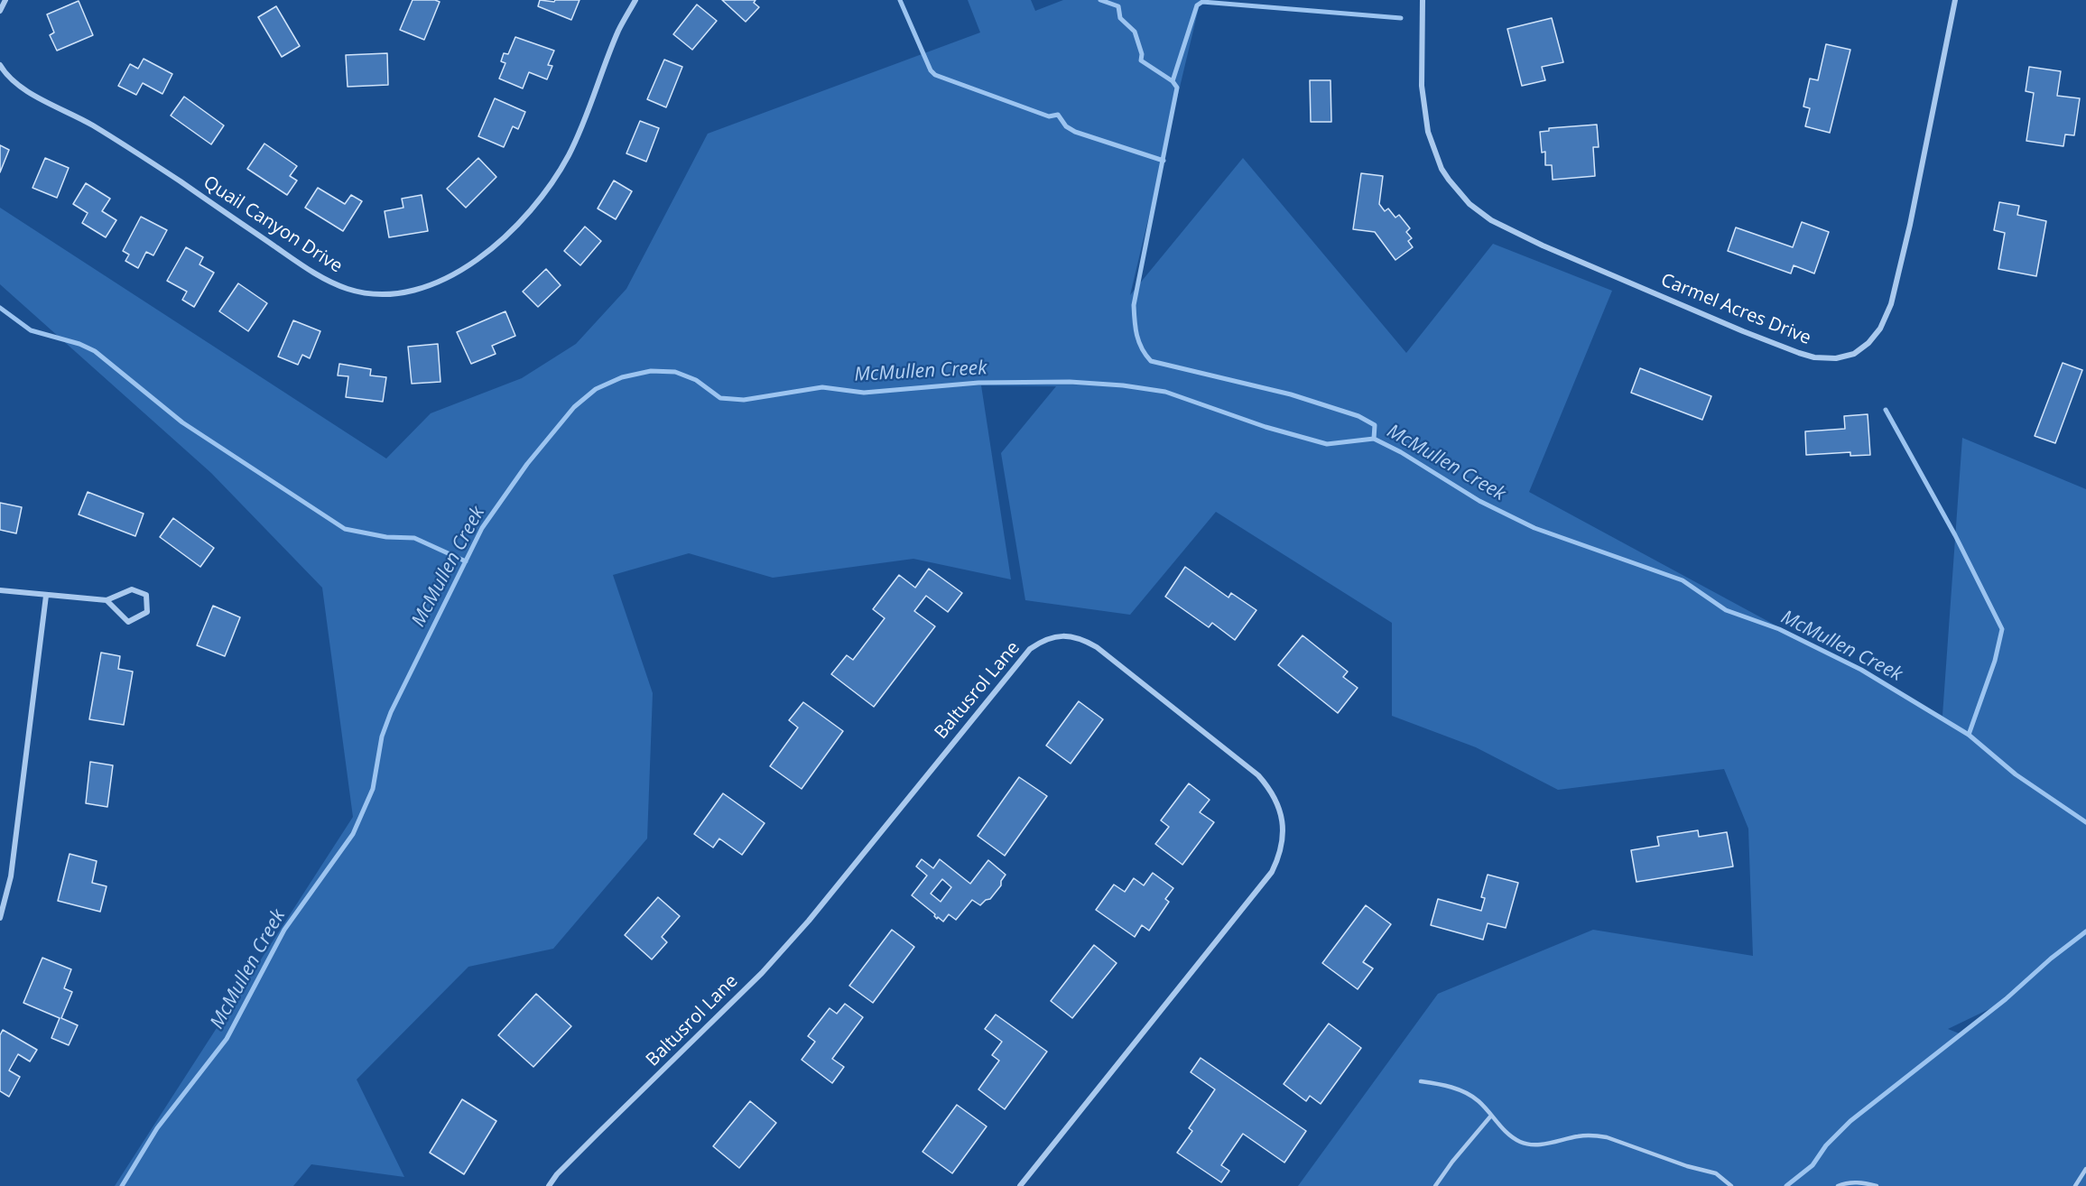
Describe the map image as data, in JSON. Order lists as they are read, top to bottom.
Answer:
{
  "streets": {
    "street": ["Quail Canyon Drive", "Carmel Acres Drive", "Baltusrol Lane"]
  },
  "water": ["McMullen Creek"]
}
